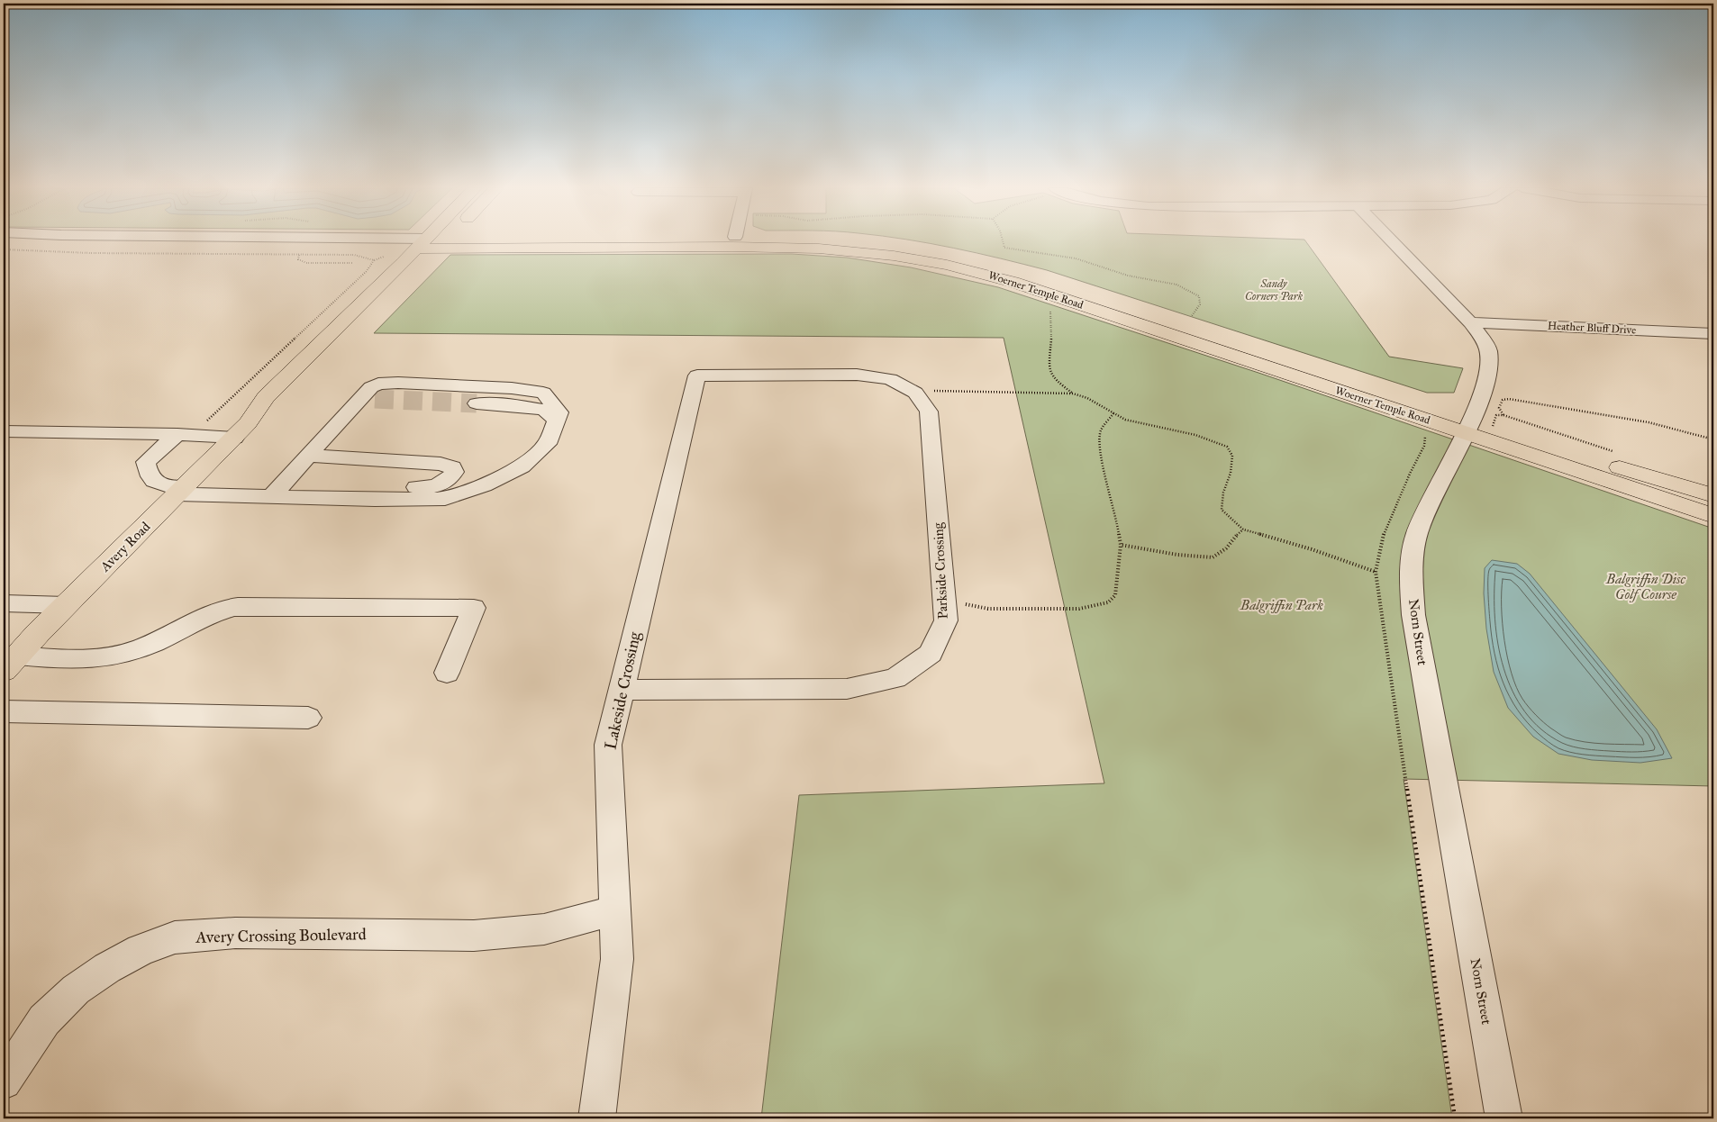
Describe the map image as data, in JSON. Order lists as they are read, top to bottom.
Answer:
{
  "streets": {
    "main road": ["Woerner Temple Road", "Avery Road"],
    "street": [
      "Heather Bluff Drive",
      "Parkside Crossing",
      "Norn Street",
      "Lakeside Crossing",
      "Avery Crossing Boulevard"
    ]
  },
  "crossings": [
    ["Woerner Temple Road", "Avery Road"],
    ["Woerner Temple Road", "Norn Street"],
    ["Heather Bluff Drive", "Norn Street"],
    ["Parkside Crossing", "Lakeside Crossing"],
    ["Lakeside Crossing", "Avery Crossing Boulevard"]
  ],
  "parks": ["Sandy Corners Park", "Balgriffin Disc Golf Course", "Balgriffin Park"]
}
